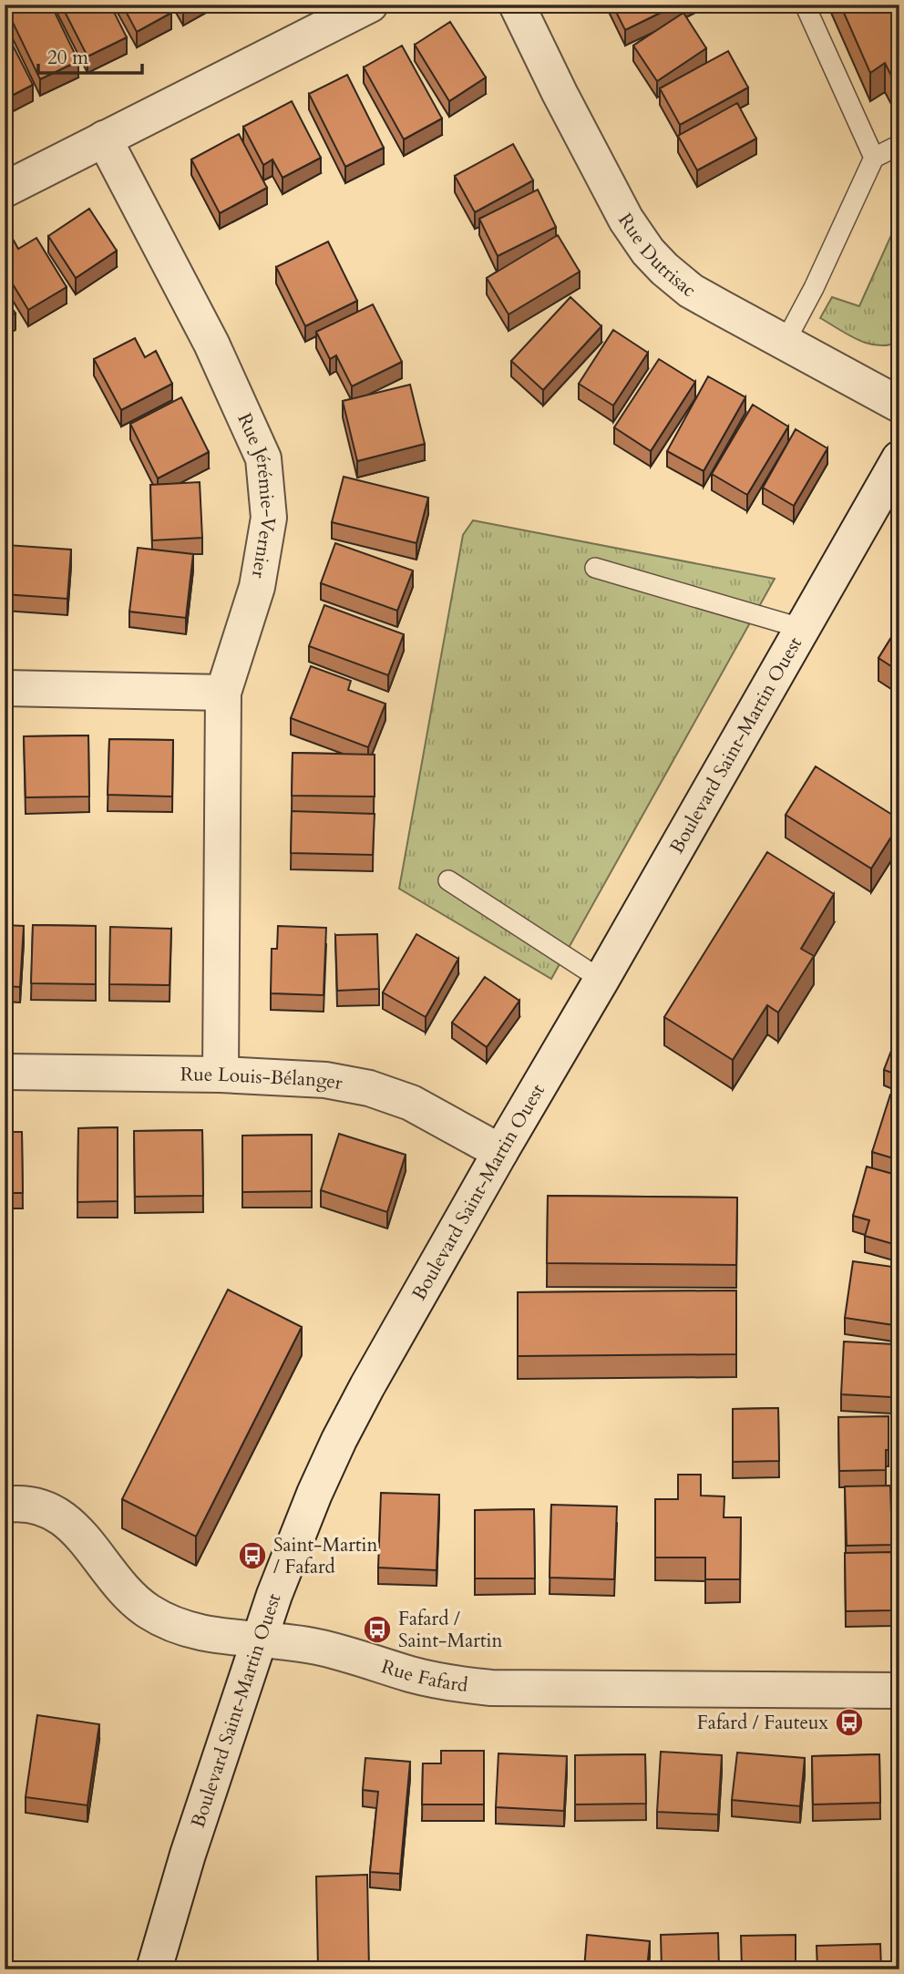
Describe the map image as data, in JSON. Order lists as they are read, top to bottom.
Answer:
{
  "streets": {
    "street": [
      "Rue Dutrisac",
      "Rue Jérémie-Vernier",
      "Boulevard Saint-Martin Ouest",
      "Rue Louis-Bélanger",
      "Rue Fafard"
    ]
  },
  "crossings": [
    ["Rue Jérémie-Vernier", "Rue Louis-Bélanger"],
    ["Boulevard Saint-Martin Ouest", "Rue Louis-Bélanger"],
    ["Boulevard Saint-Martin Ouest", "Rue Fafard"]
  ],
  "places": {
    "bus stop": ["Saint-Martin / Fafard", "Fafard / Saint-Martin", "Fafard / Fauteux"]
  },
  "scale_bar": "20 m"
}
